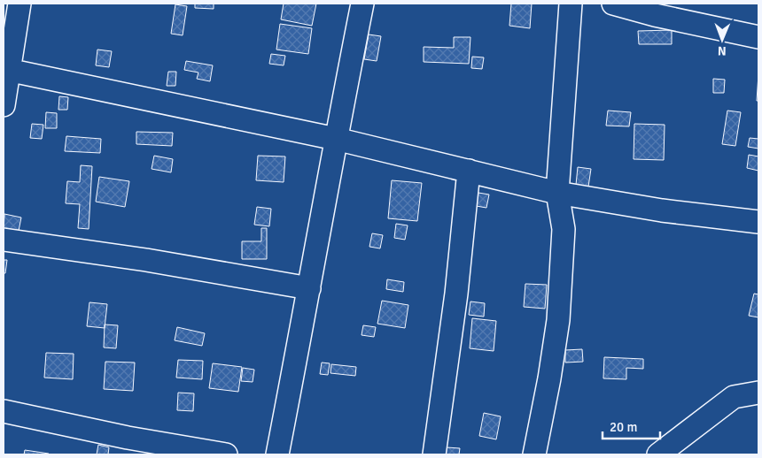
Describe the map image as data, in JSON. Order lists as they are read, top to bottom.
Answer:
{
  "scale_bar": "20 m",
  "north": "bottom"
}
